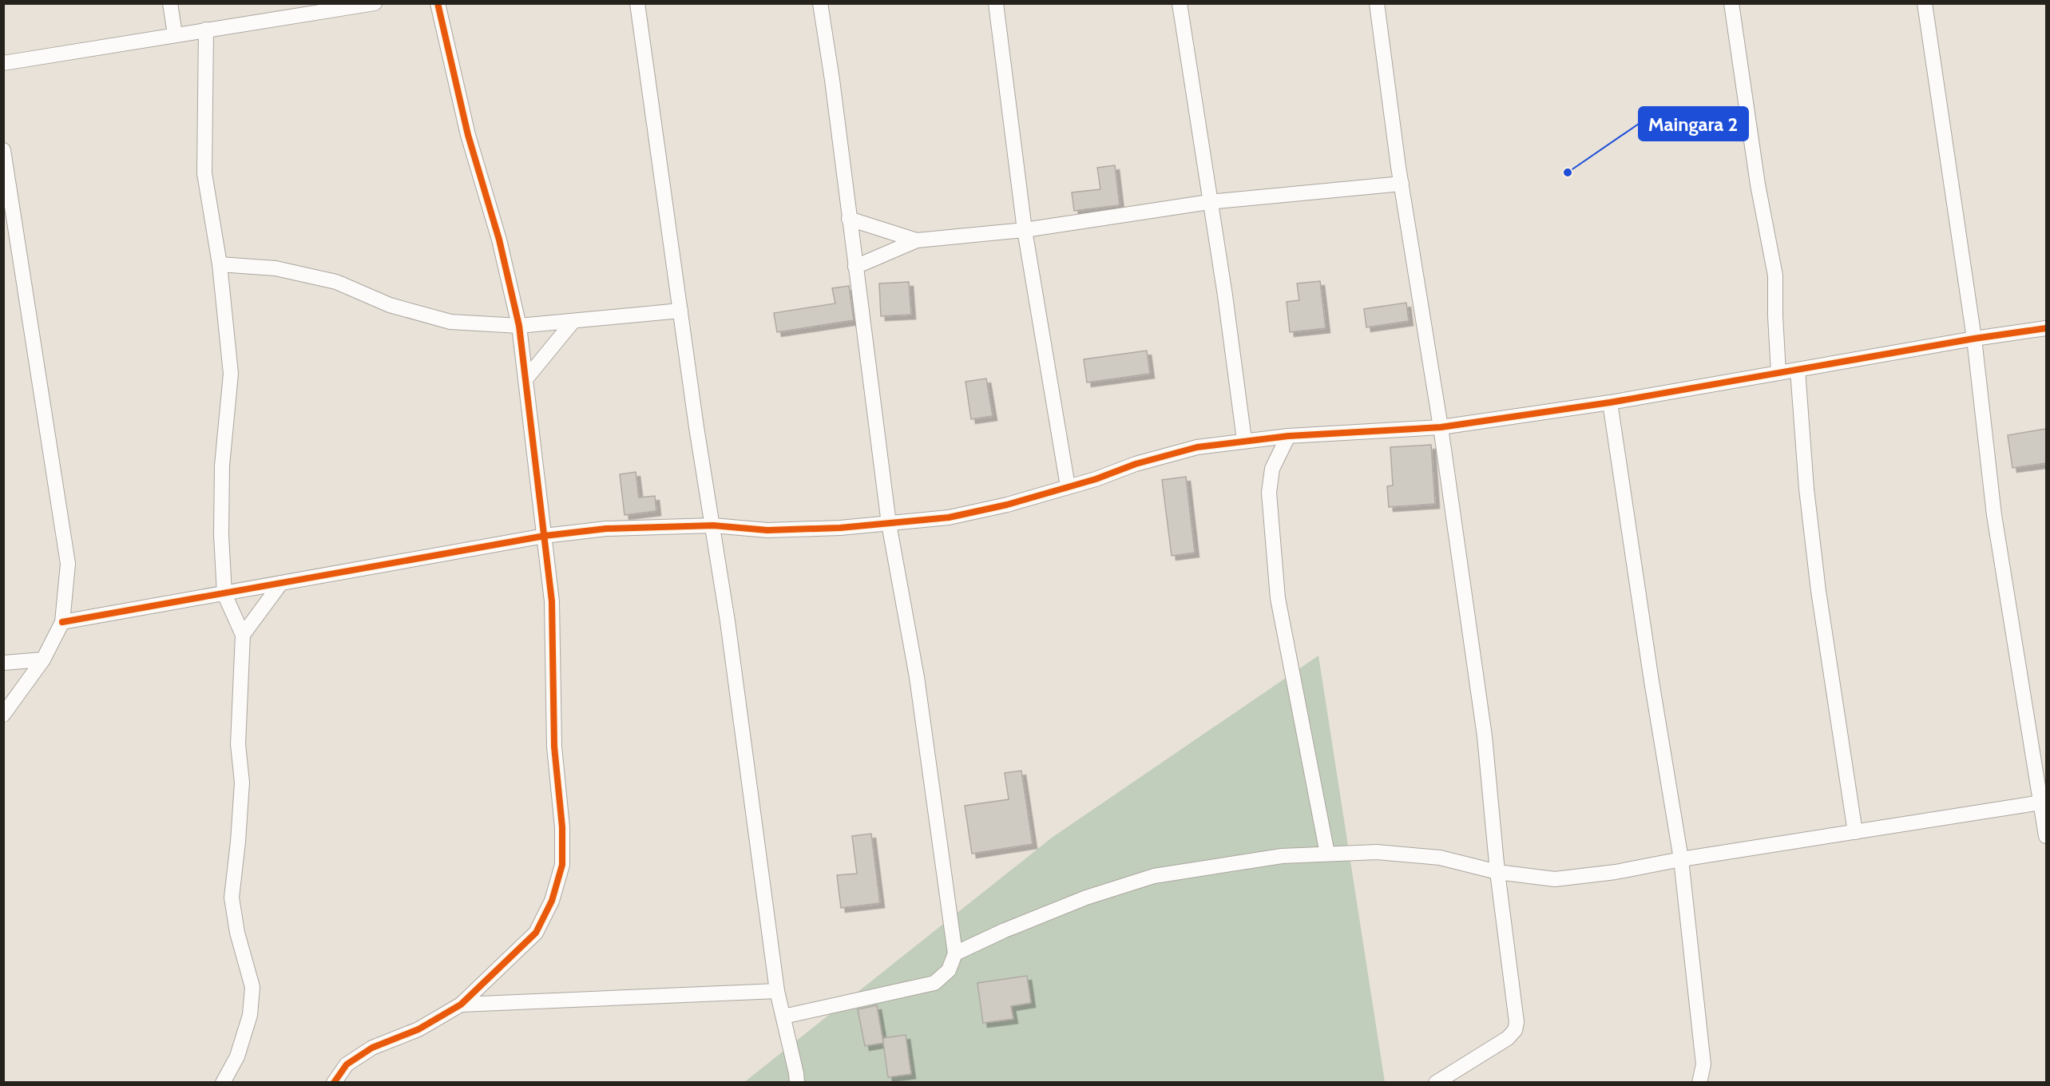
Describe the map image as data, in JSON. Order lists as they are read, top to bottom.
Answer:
{
  "places": ["Maingara 2"]
}
